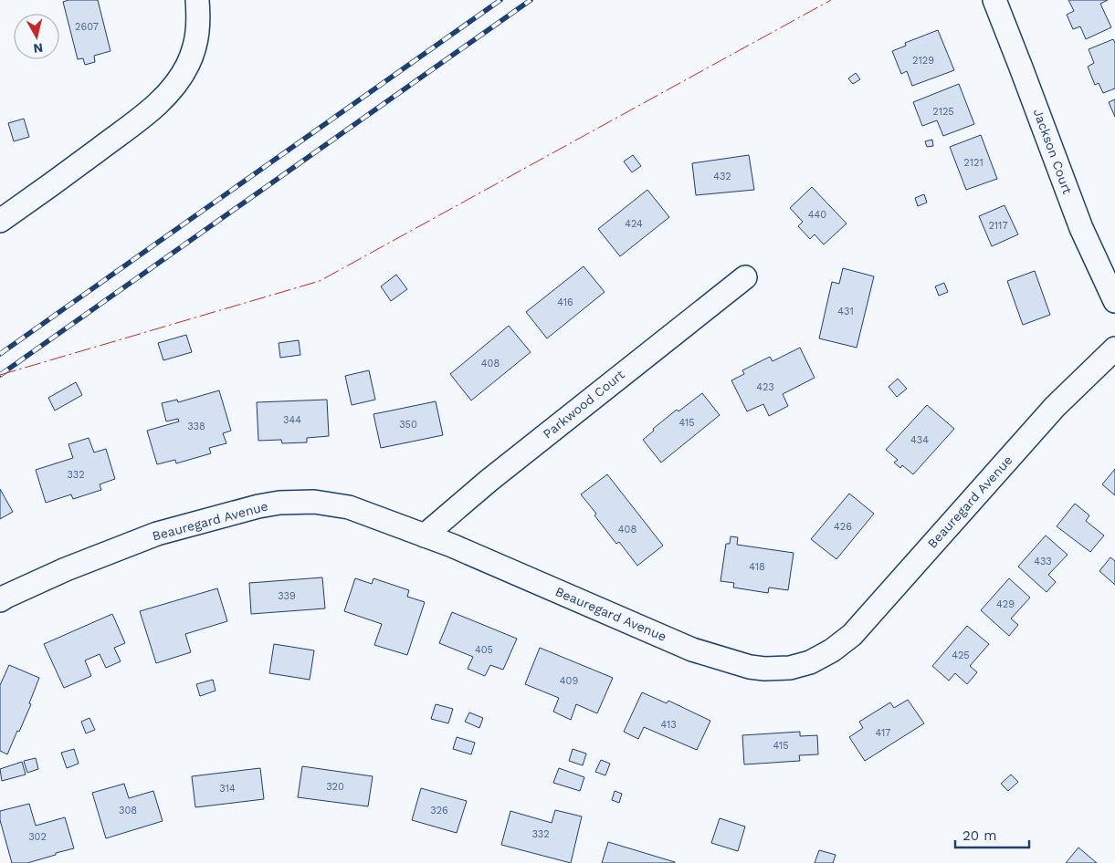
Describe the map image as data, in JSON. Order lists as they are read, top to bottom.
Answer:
{
  "streets": {
    "street": ["Jackson Court", "Parkwood Court", "Beauregard Avenue"]
  },
  "crossings": [
    ["Parkwood Court", "Beauregard Avenue"]
  ],
  "house_numbers": [
    "2607",
    "2129",
    "2125",
    "2121",
    "432",
    "440",
    "424",
    "2117",
    "416",
    "431",
    "408",
    "423",
    "344",
    "415",
    "350",
    "338",
    "434",
    "332",
    "426",
    "408",
    "433",
    "418",
    "339",
    "429",
    "405",
    "425",
    "409",
    "413",
    "417",
    "415",
    "320",
    "314",
    "308",
    "326",
    "332",
    "302"
  ],
  "scale_bar": "20 m",
  "north": "bottom"
}
